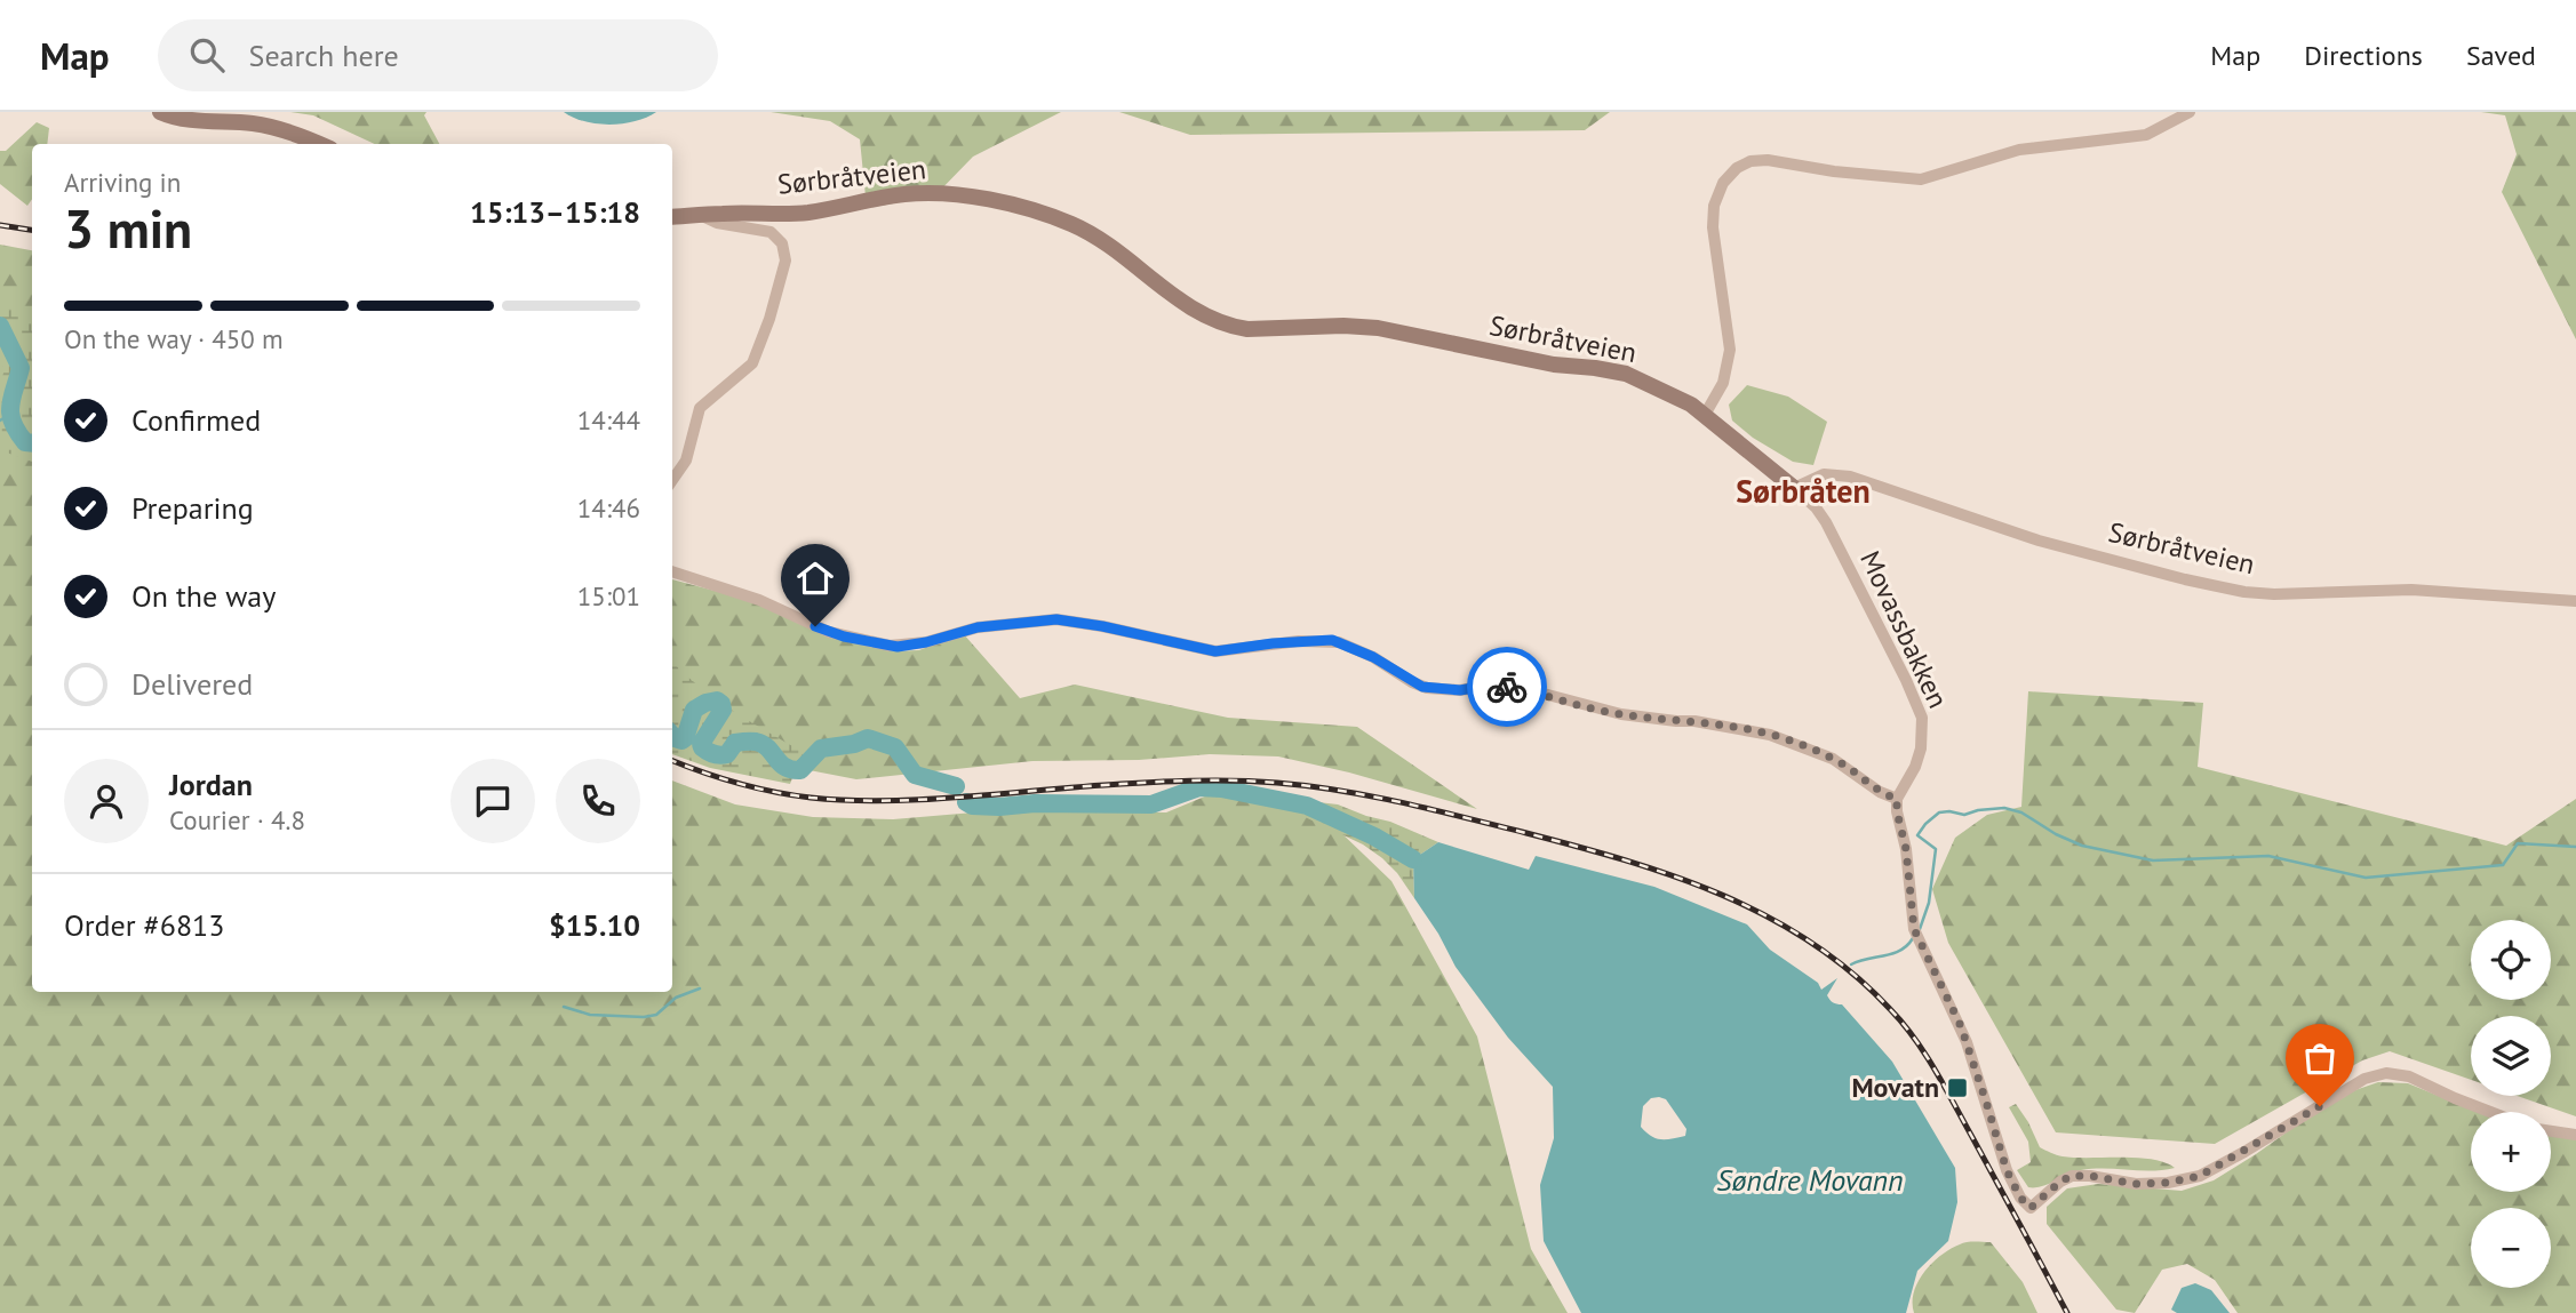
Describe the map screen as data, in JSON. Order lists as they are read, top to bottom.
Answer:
{
  "streets": {
    "street": ["Sørbråtveien", "Movassbakken"]
  },
  "crossings": [
    ["Sørbråtveien", "Movassbakken"]
  ],
  "districts": ["Sørbråten"],
  "water": ["Søndre Movann"],
  "places": {
    "transit": ["Movatn"]
  },
  "page": {
    "header": "Map",
    "search": "Search here",
    "nav": ["Map", "Directions", "Saved"],
    "heading": ["3 min", "Arriving in", "15:13–15:18"],
    "panel": [
      "Jordan",
      "Courier · 4.8",
      "Order #6813",
      "$15.10"
    ],
    "bar": "On the way · 450 m",
    "list": [
      ["Confirmed", "14:44"],
      ["Preparing", "14:46"],
      ["On the way", "15:01"],
      "Delivered"
    ],
    "map_buttons": ["+", "−"]
  }
}
